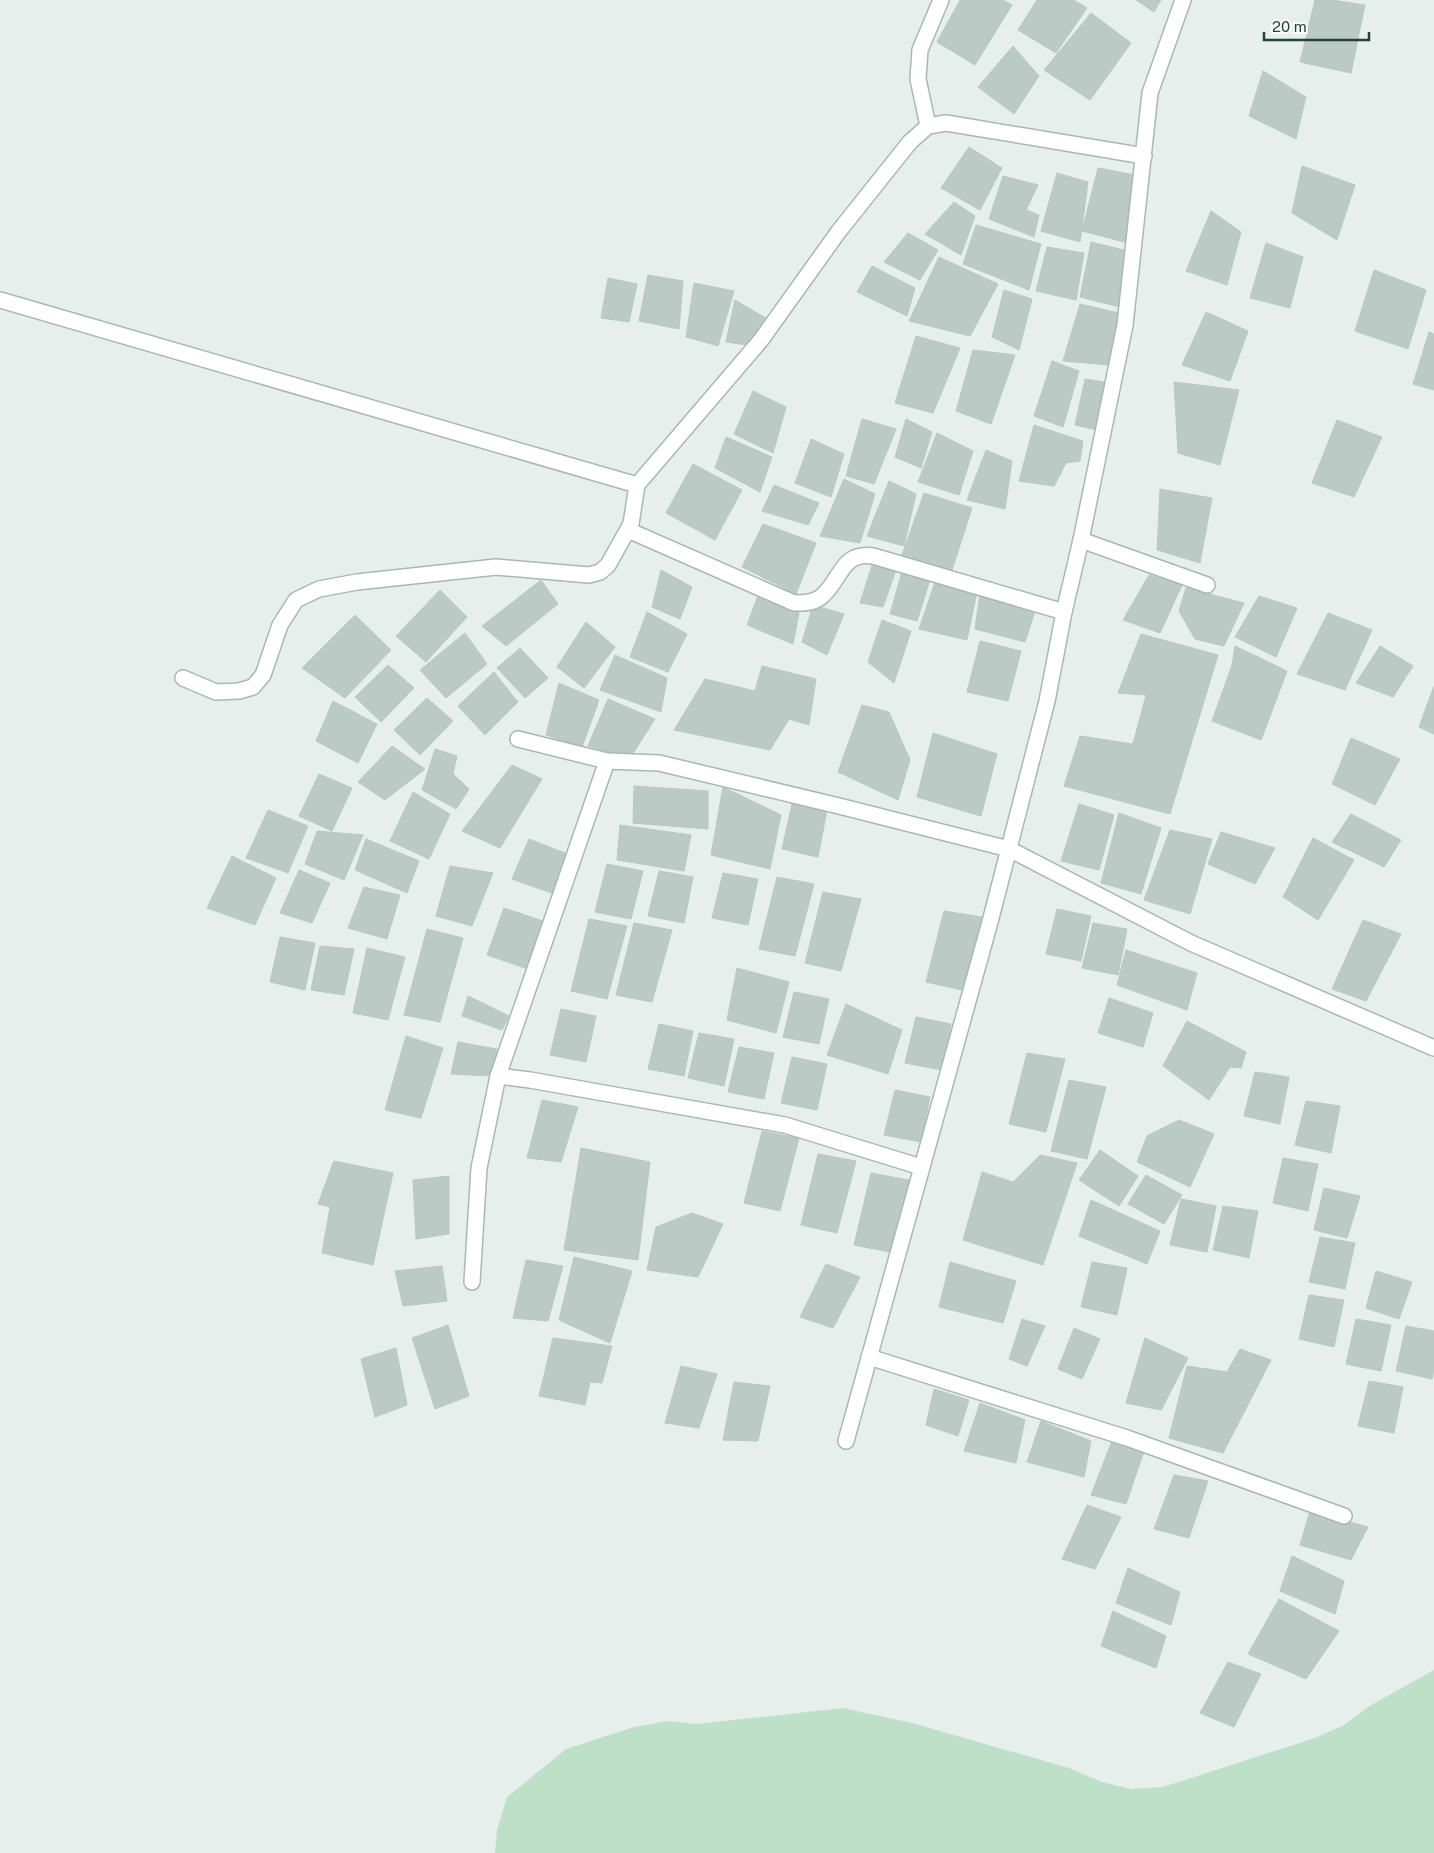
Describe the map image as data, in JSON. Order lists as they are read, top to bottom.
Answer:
{
  "scale_bar": "20 m"
}
